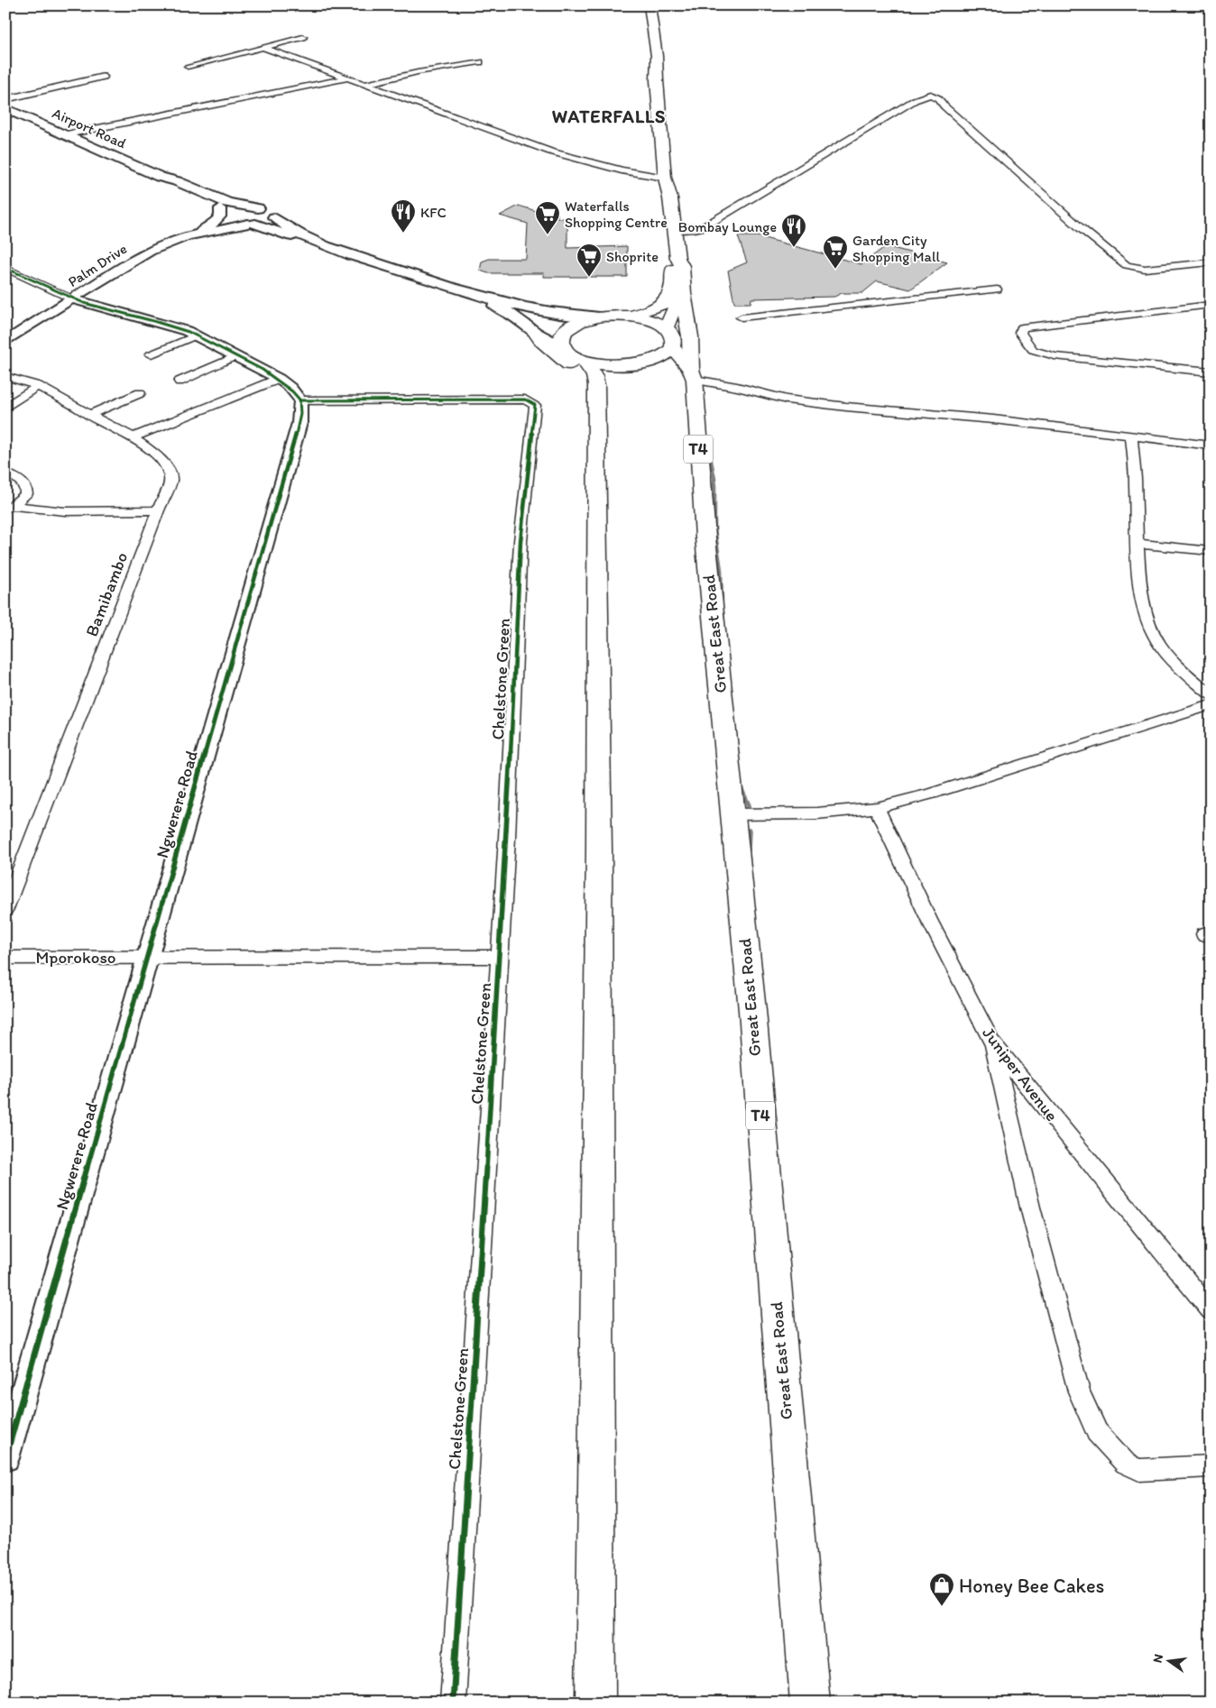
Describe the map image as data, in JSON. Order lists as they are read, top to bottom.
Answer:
{
  "streets": {
    "main road": ["Airport Road", "T4", "Great East Road"],
    "street": [
      "Palm Drive",
      "Bamibambo",
      "Chelstone Green",
      "Ngwerere Road",
      "Mporokoso",
      "Juniper Avenue"
    ]
  },
  "crossings": [
    ["Airport Road", "Palm Drive"],
    ["Chelstone Green", "Ngwerere Road"],
    ["Chelstone Green", "Mporokoso"],
    ["Ngwerere Road", "Mporokoso"]
  ],
  "districts": ["WATERFALLS"],
  "places": {
    "restaurant": ["KFC", "Bombay Lounge"],
    "supermarket": ["Waterfalls Shopping Centre", "Garden City Shopping Mall", "Shoprite"],
    "shop": ["Honey Bee Cakes"]
  },
  "north": "left"
}
